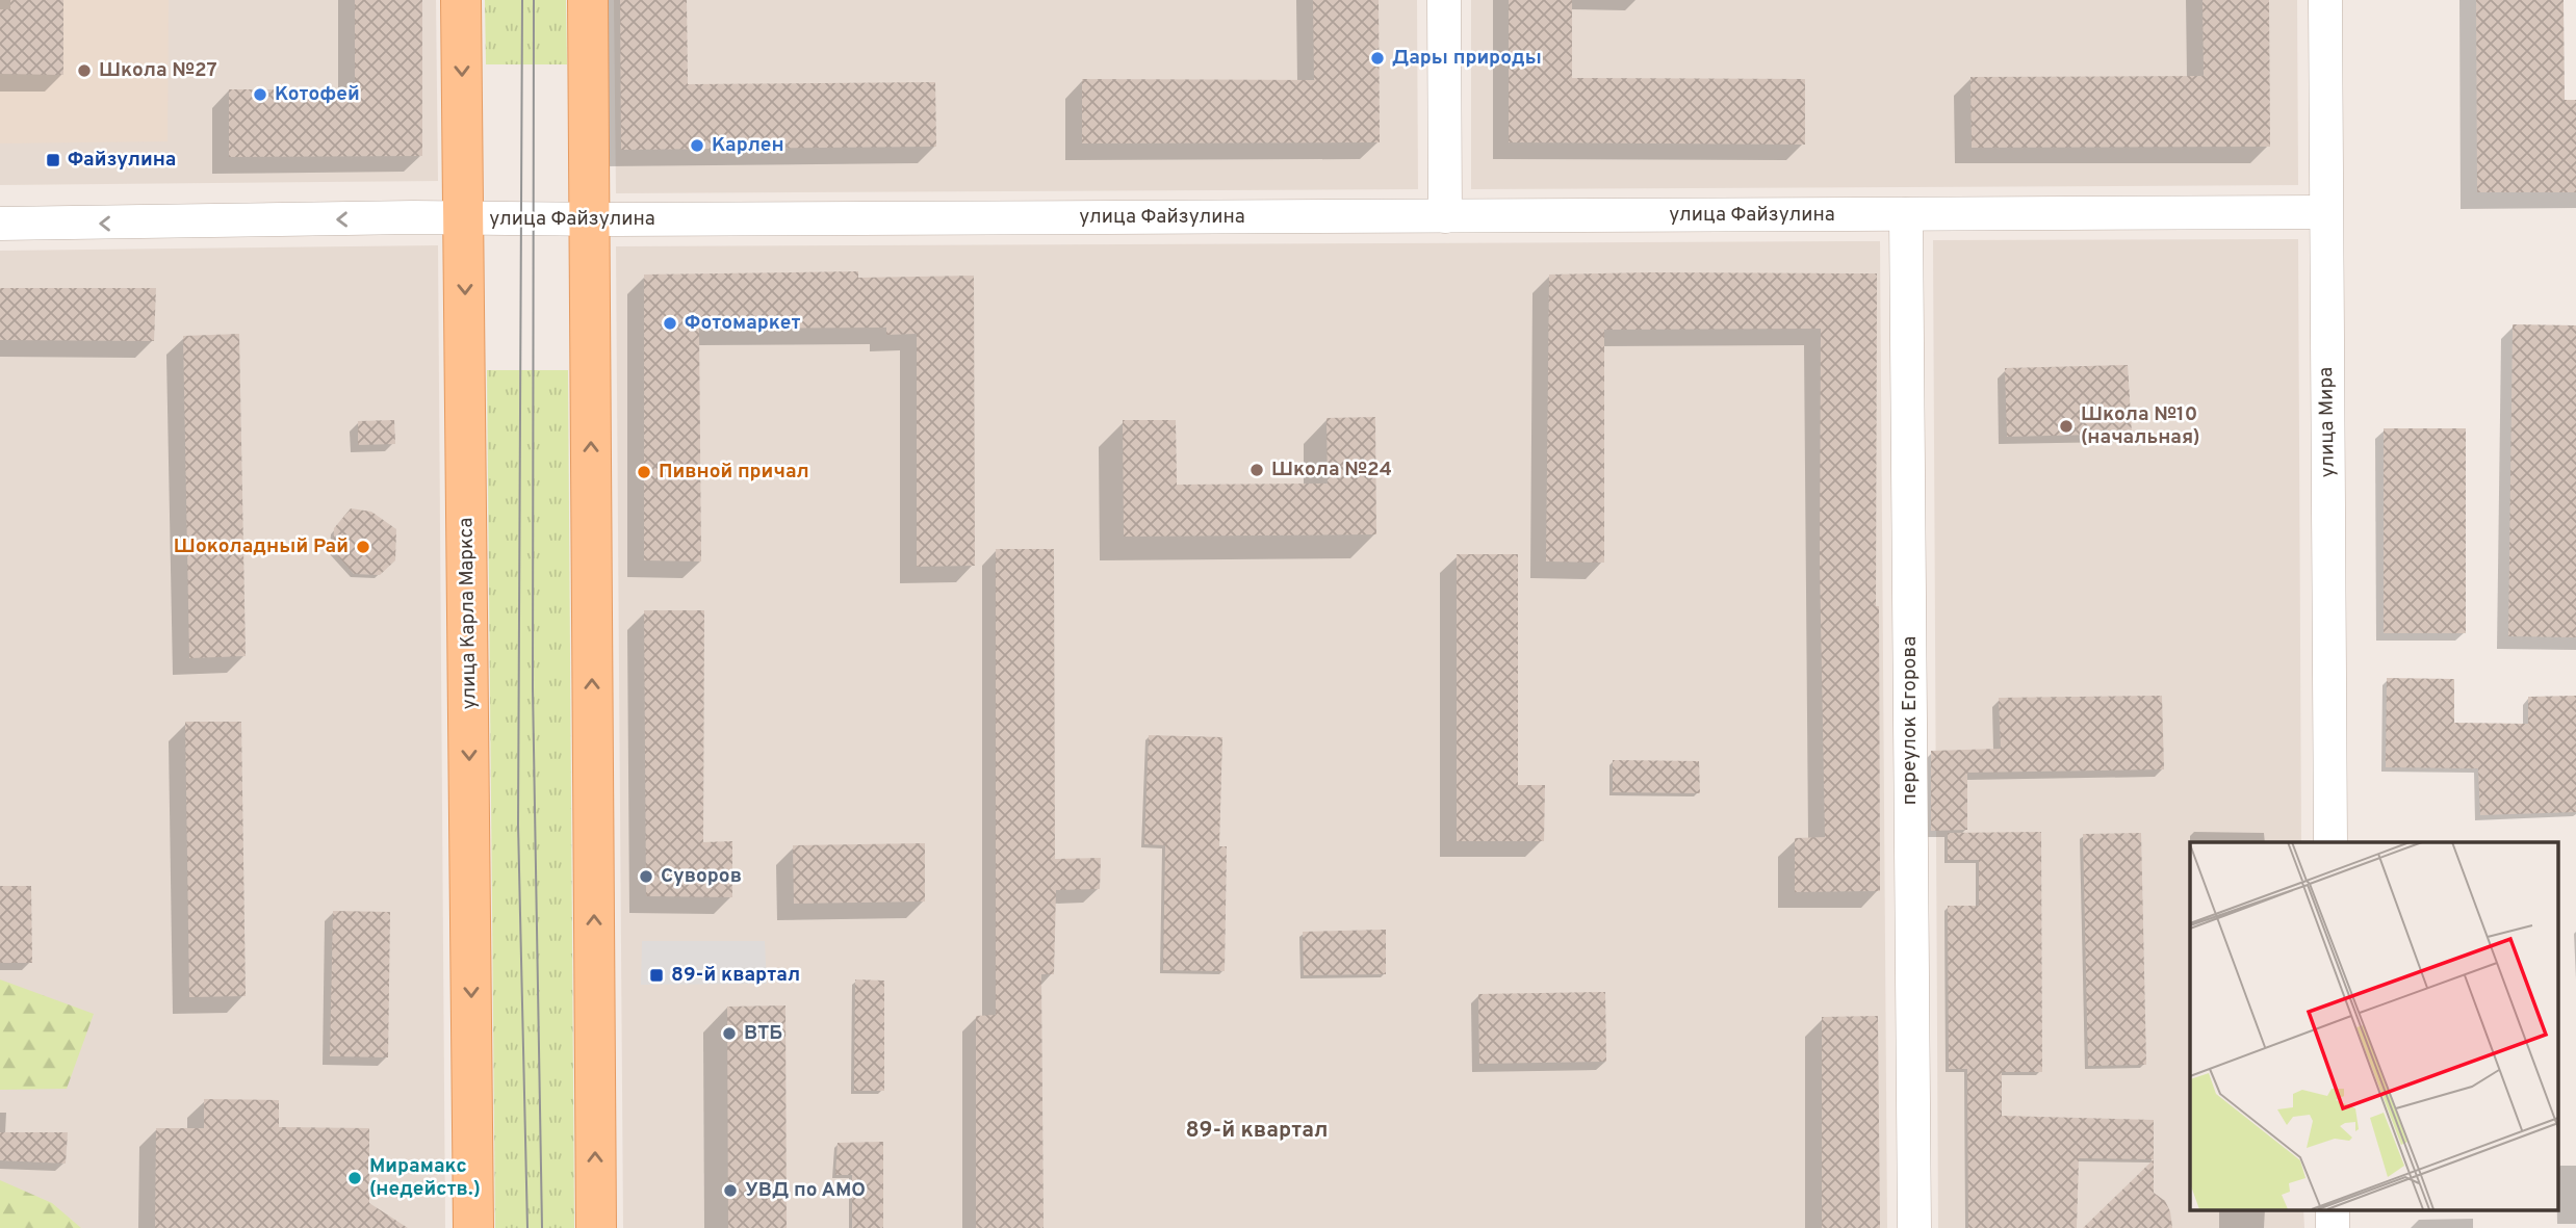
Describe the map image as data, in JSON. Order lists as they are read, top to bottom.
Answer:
{
  "streets": {
    "main road": ["улица Карла Маркса"],
    "street": ["улица Файзулина", "улица Мира", "переулок Егорова"]
  },
  "crossings": [
    ["улица Файзулина", "улица Мира"],
    ["улица Файзулина", "улица Карла Маркса"],
    ["улица Файзулина", "переулок Егорова"]
  ],
  "districts": ["89-й квартал"],
  "places": {
    "other": [
      "Дары природы",
      "Школа №27",
      "Котофей",
      "Карлен",
      "Фотомаркет",
      "Школа №10 (начальная)",
      "Школа №24",
      "Пивной причал",
      "Шоколадный Рай",
      "Суворов",
      "ВТБ",
      "Мирамакс (недейств.)",
      "УВД по АМО"
    ],
    "transit": ["Файзулина", "89-й квартал"]
  }
}
